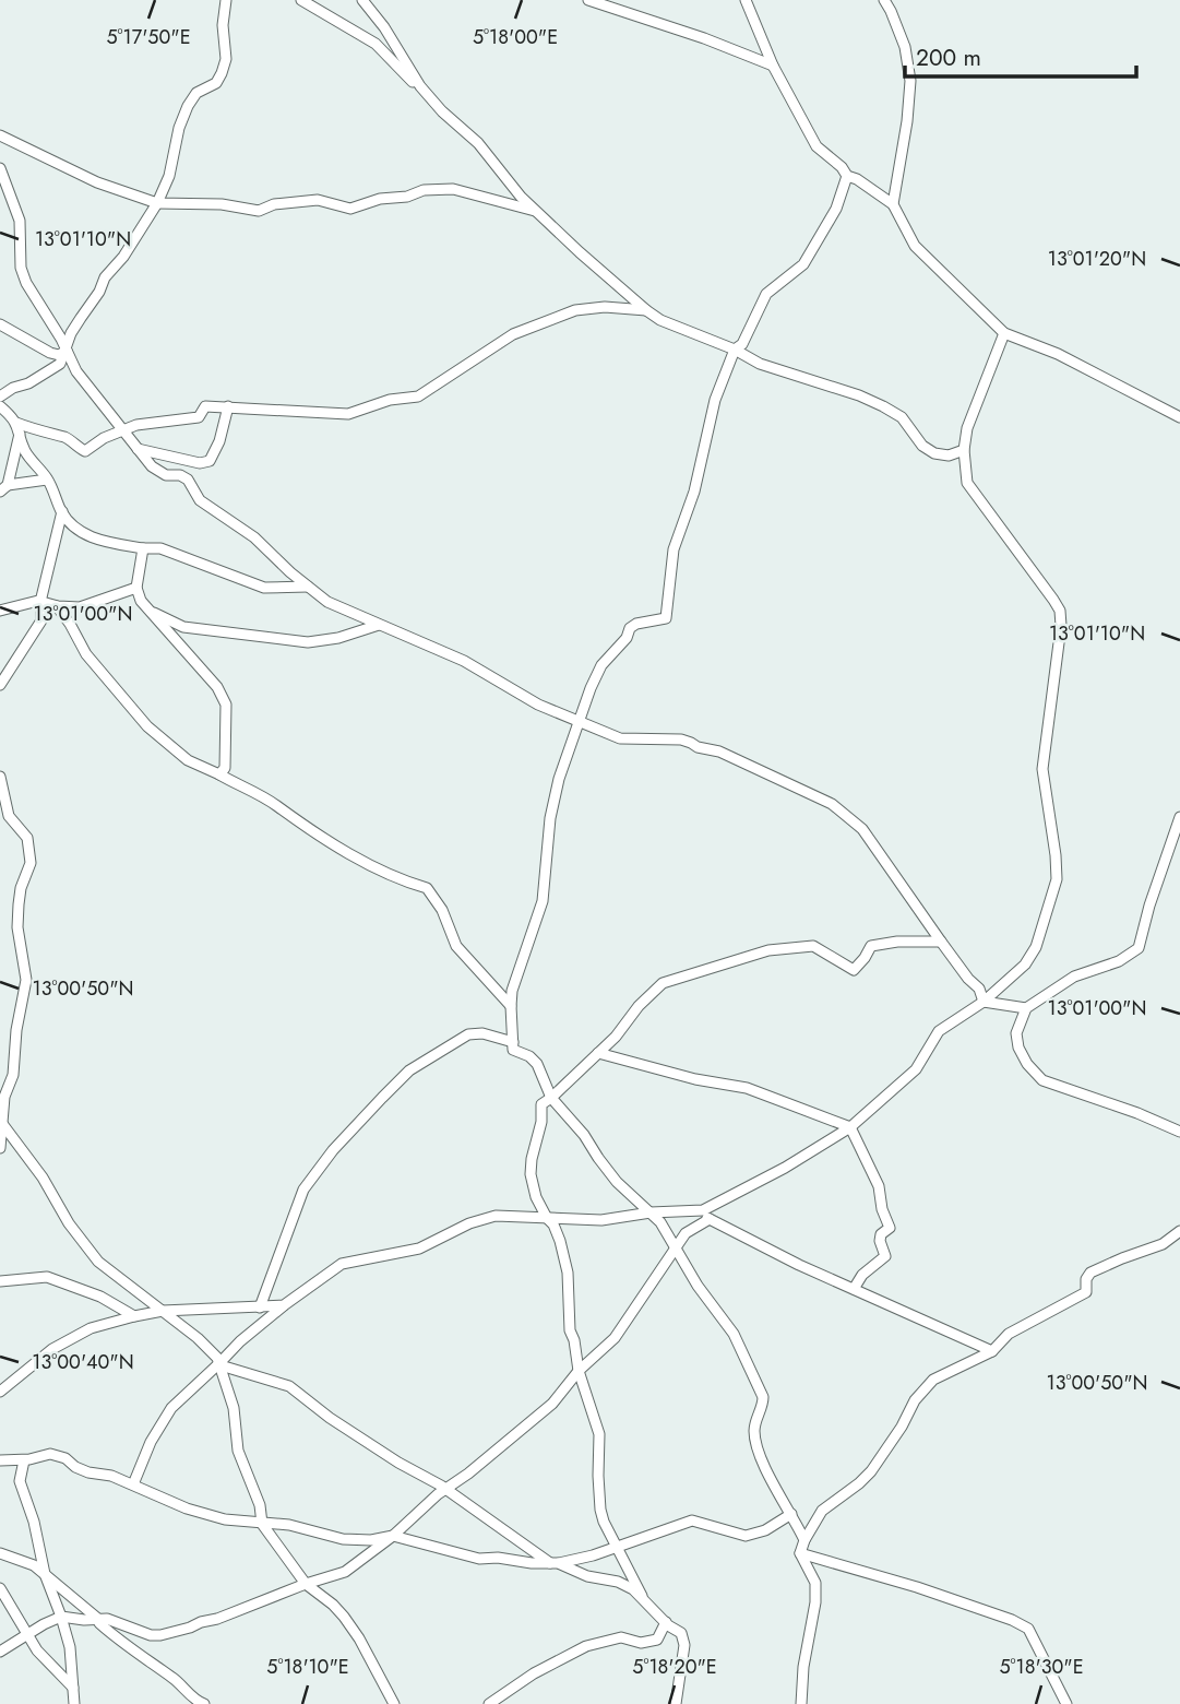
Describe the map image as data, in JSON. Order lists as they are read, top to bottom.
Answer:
{
  "scale_bar": "200 m",
  "coordinates": [
    "5°17'50\"E",
    "5°18'00\"E",
    "13°01'10\"N",
    "13°01'20\"N",
    "13°01'00\"N",
    "13°00'50\"N",
    "13°00'40\"N",
    "5°18'10\"E",
    "5°18'20\"E",
    "5°18'30\"E"
  ]
}
